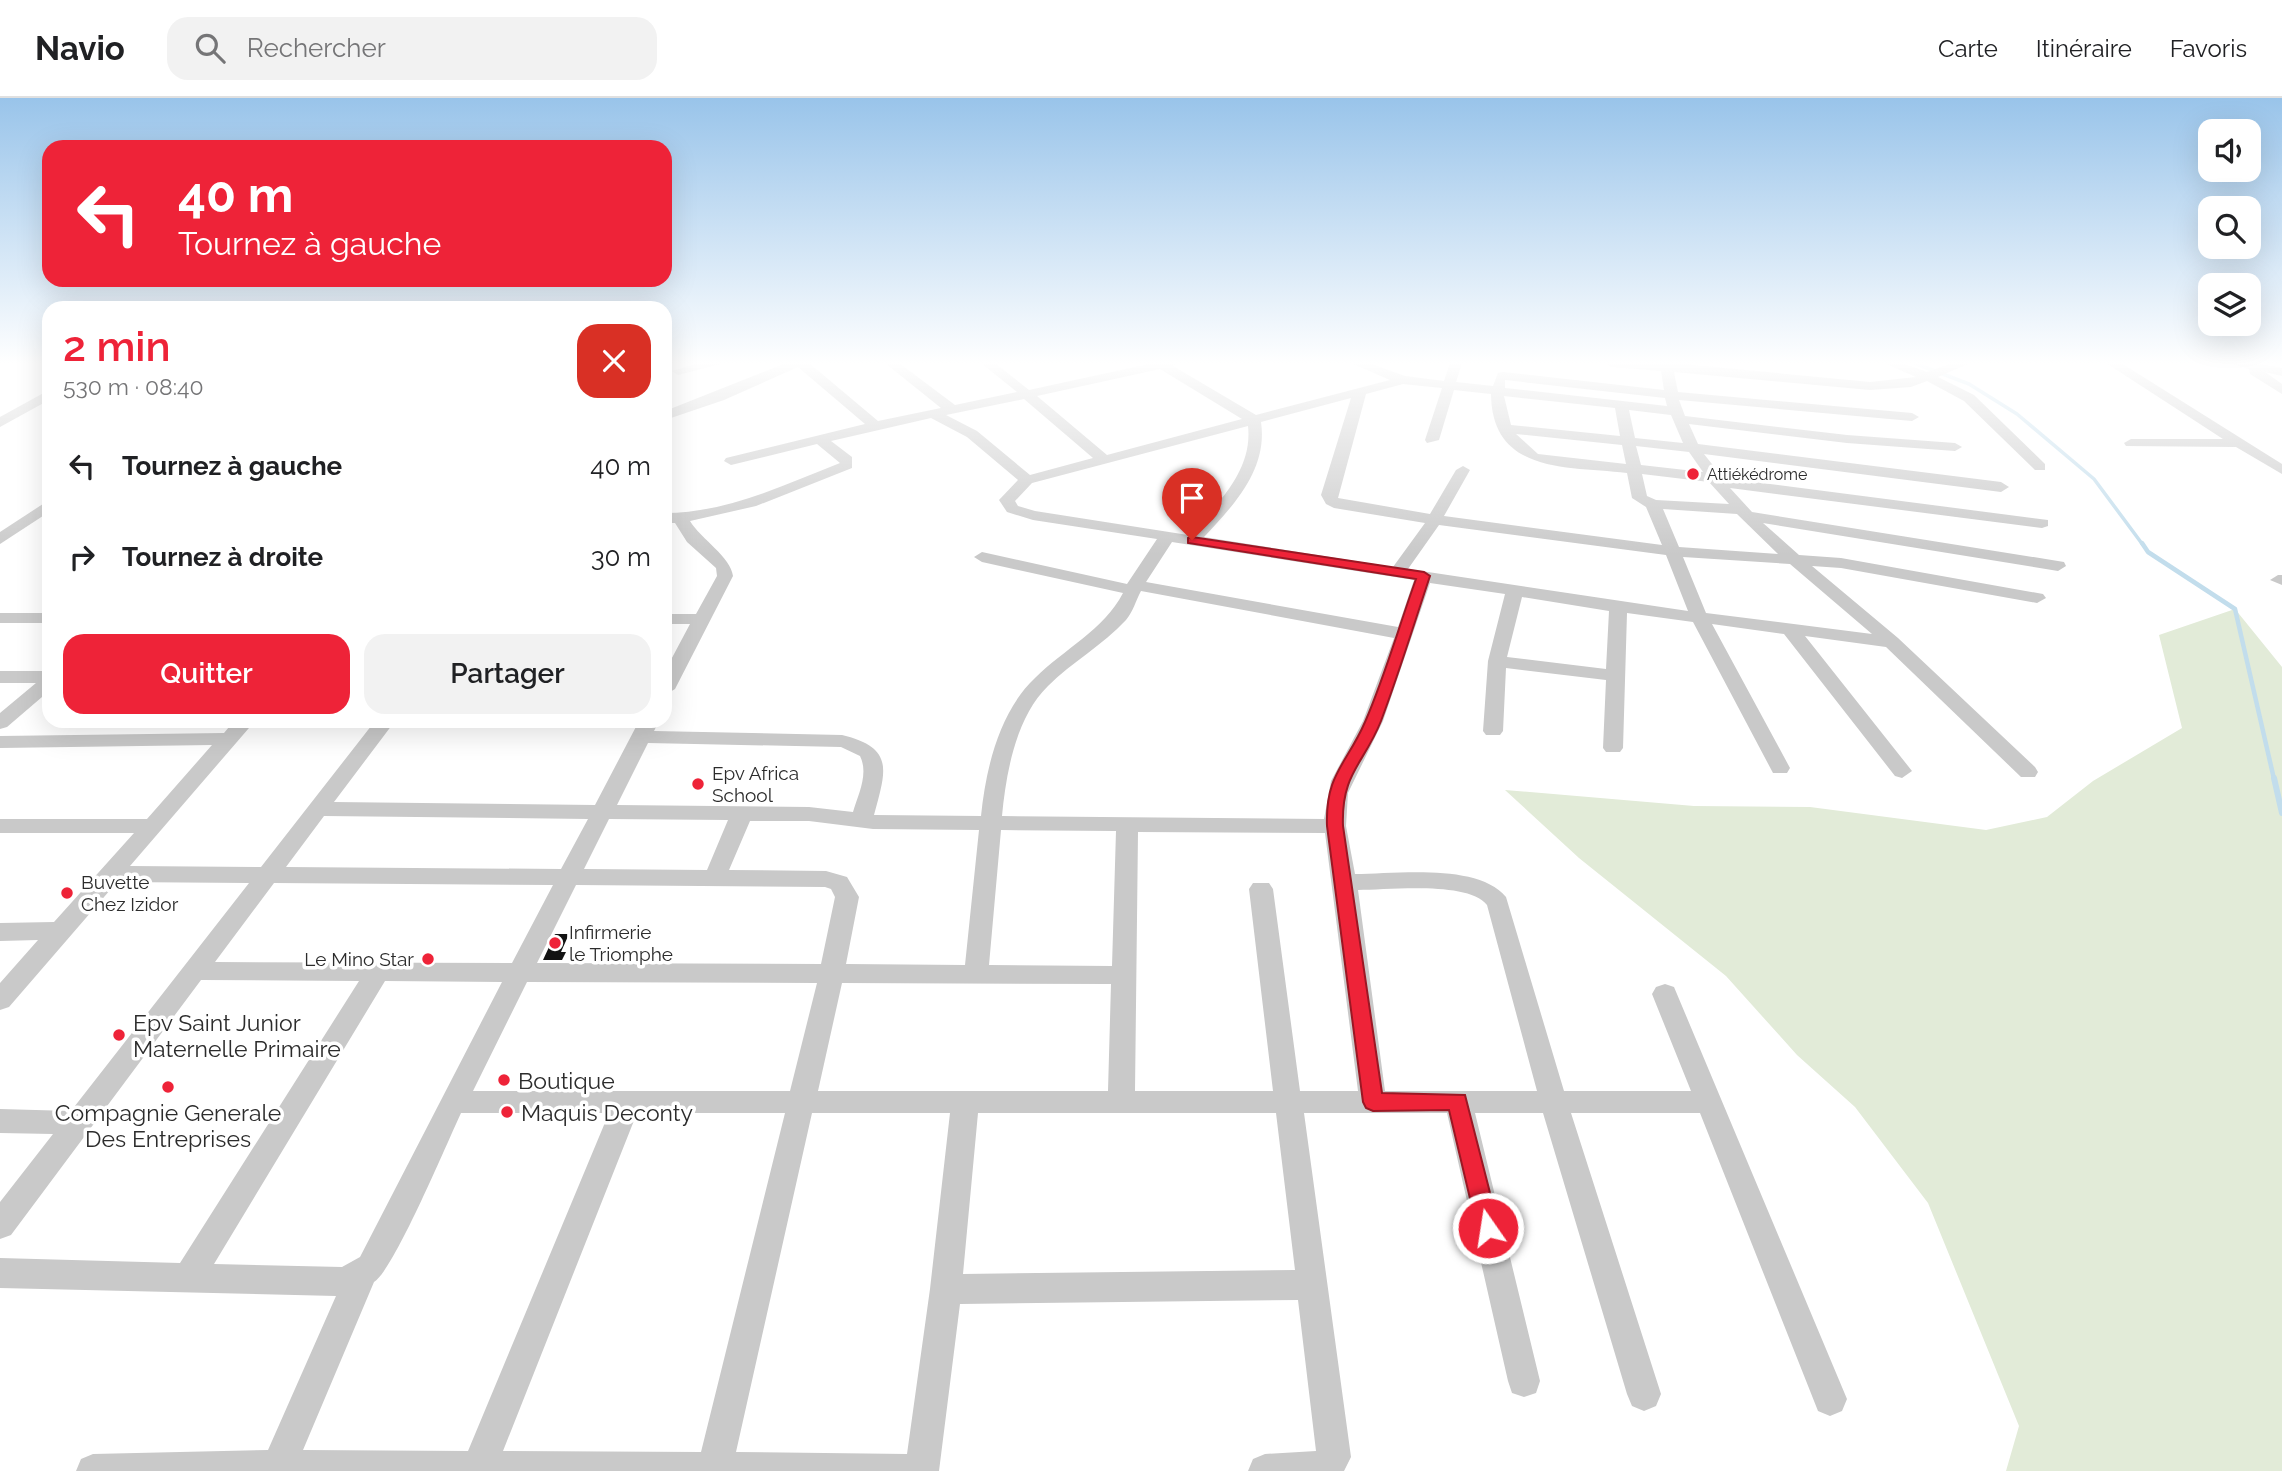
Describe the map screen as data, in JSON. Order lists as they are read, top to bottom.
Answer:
{
  "places": [
    "Attiékédrome",
    "Epv Africa School",
    "Buvette Chez Izidor",
    "Infirmerie le Triomphe",
    "Le Mino Star",
    "Epv Saint Junior Maternelle Primaire",
    "Boutique",
    "Compagnie Generale Des Entreprises",
    "Maquis Deconty"
  ],
  "page": {
    "header": "Navio",
    "search": "Rechercher",
    "nav": ["Carte", "Itinéraire", "Favoris"],
    "turn": ["40 m", "Tournez à gauche"],
    "heading": ["2 min", "530 m · 08:40"],
    "list": [
      {
        "name": "Tournez à gauche",
        "value": "40 m"
      },
      {
        "name": "Tournez à droite",
        "value": "30 m"
      }
    ],
    "buttons": ["Quitter", "Partager"]
  }
}
